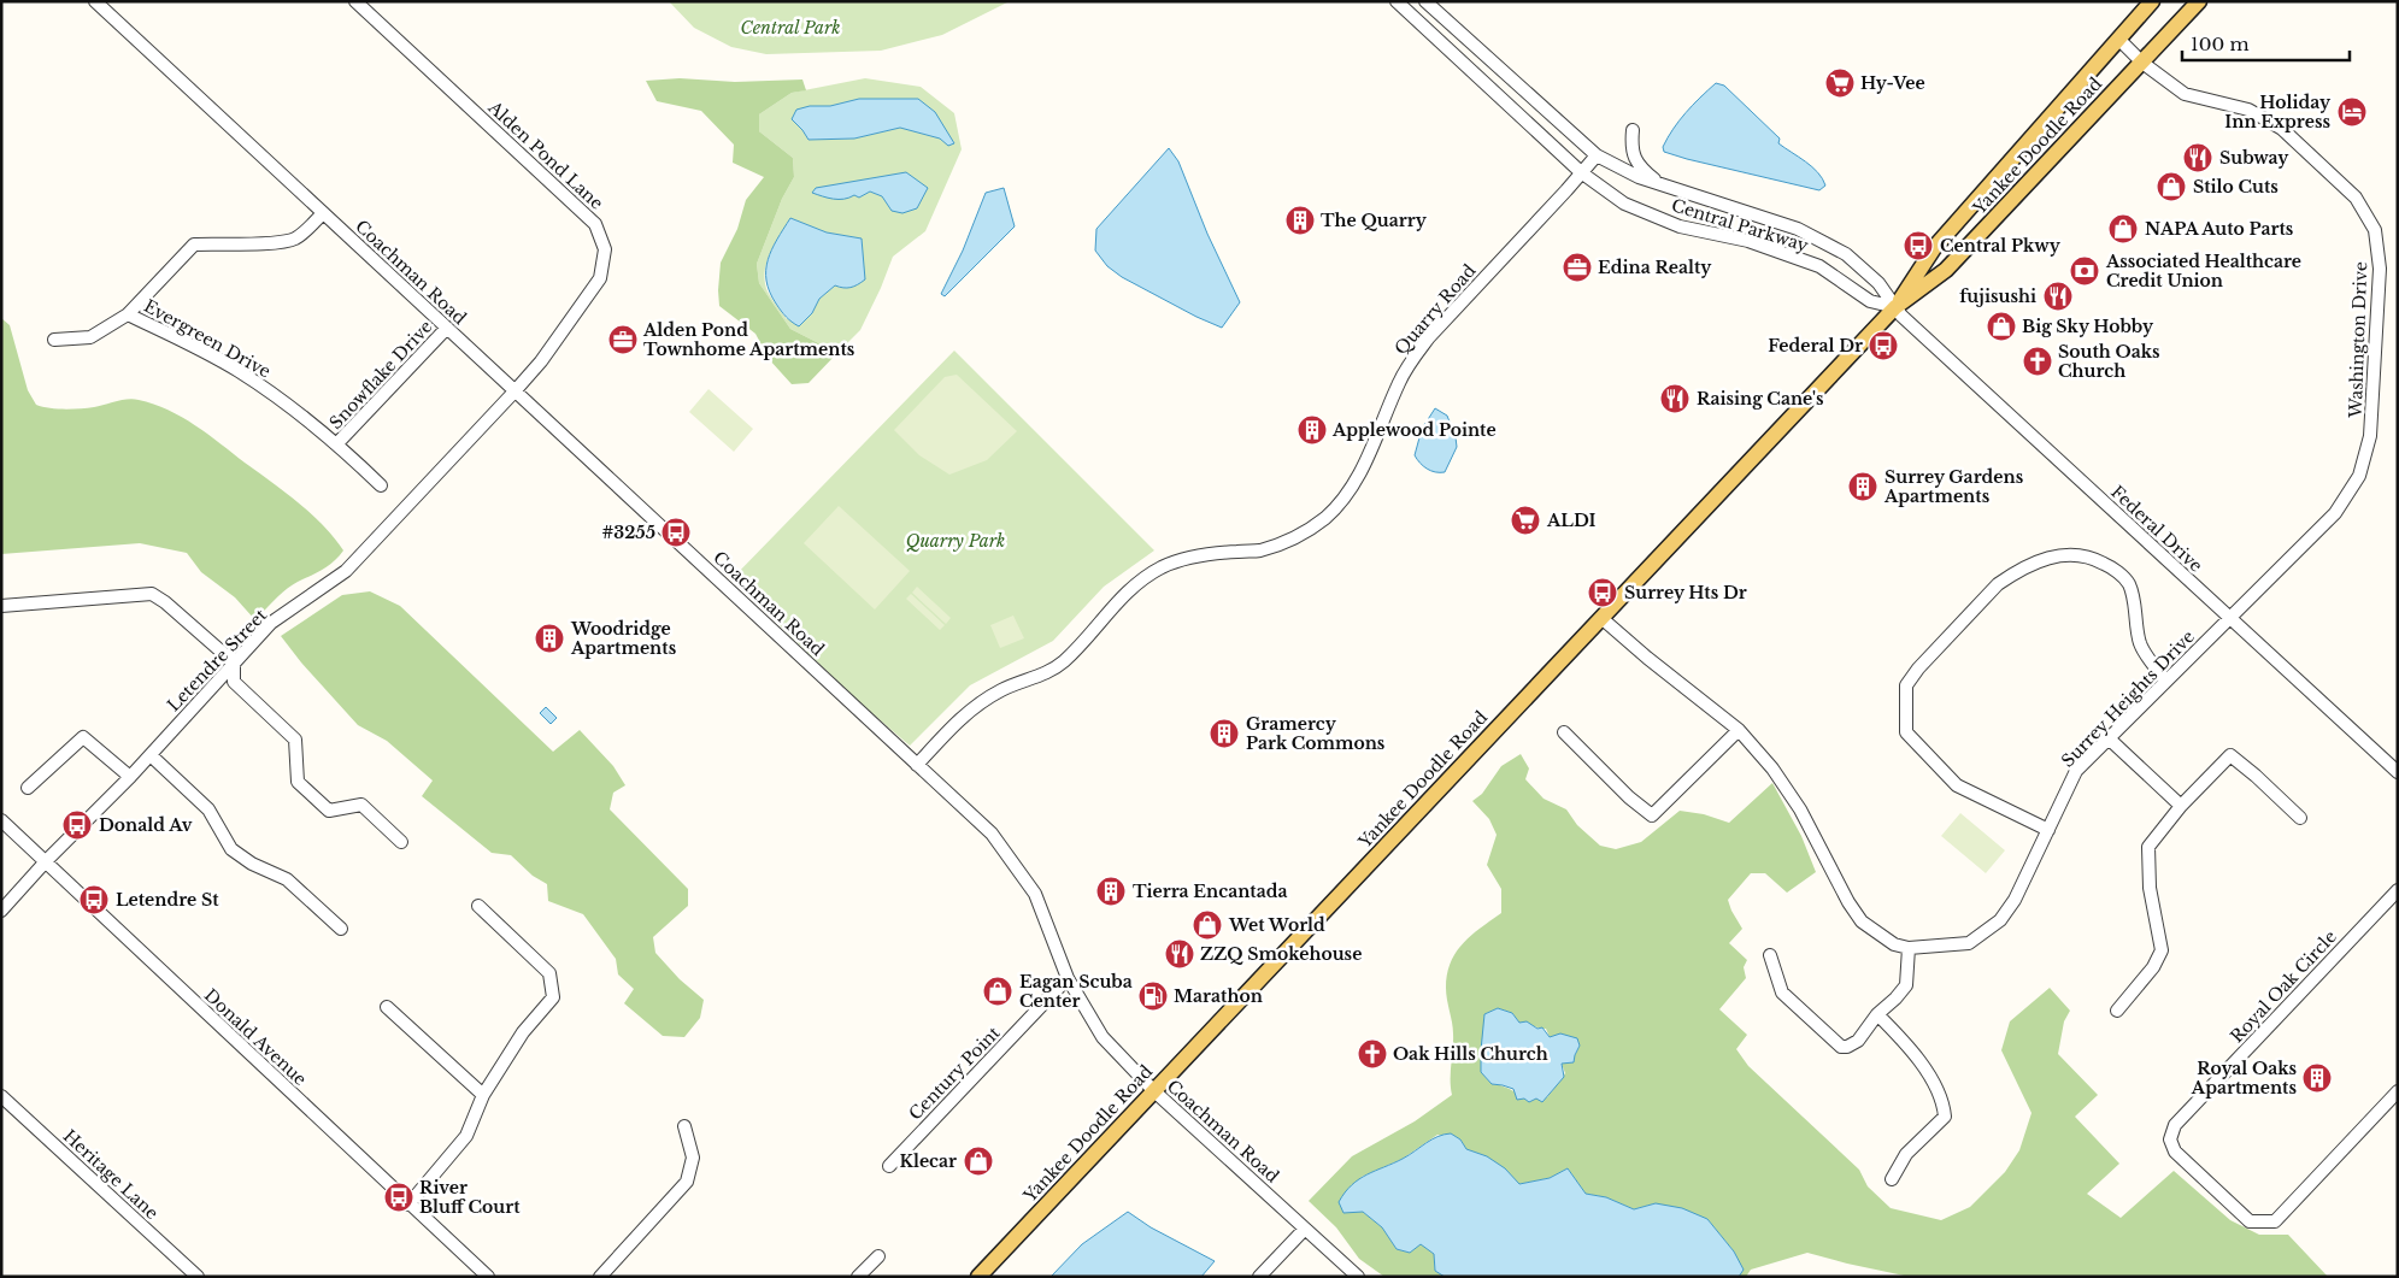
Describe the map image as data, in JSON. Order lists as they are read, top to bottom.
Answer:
{
  "streets": {
    "main road": ["Yankee Doodle Road"],
    "street": [
      "Alden Pond Lane",
      "Central Parkway",
      "Coachman Road",
      "Quarry Road",
      "Evergreen Drive",
      "Washington Drive",
      "Snowflake Drive",
      "Federal Drive",
      "Letendre Street",
      "Surrey Heights Drive",
      "Royal Oak Circle",
      "Donald Avenue",
      "Century Point",
      "Heritage Lane"
    ]
  },
  "crossings": [
    ["Yankee Doodle Road", "Central Parkway"],
    ["Yankee Doodle Road", "Coachman Road"],
    ["Yankee Doodle Road", "Washington Drive"],
    ["Yankee Doodle Road", "Federal Drive"],
    ["Yankee Doodle Road", "Surrey Heights Drive"],
    ["Alden Pond Lane", "Coachman Road"],
    ["Alden Pond Lane", "Letendre Street"],
    ["Central Parkway", "Quarry Road"],
    ["Central Parkway", "Federal Drive"],
    ["Coachman Road", "Quarry Road"],
    ["Coachman Road", "Snowflake Drive"],
    ["Coachman Road", "Letendre Street"],
    ["Coachman Road", "Century Point"],
    ["Evergreen Drive", "Snowflake Drive"],
    ["Washington Drive", "Federal Drive"],
    ["Washington Drive", "Surrey Heights Drive"],
    ["Federal Drive", "Surrey Heights Drive"],
    ["Letendre Street", "Donald Avenue"]
  ],
  "parks": ["Central Park", "Quarry Park"],
  "places": {
    "supermarket": ["Hy-Vee", "ALDI"],
    "hotel": ["Holiday Inn Express"],
    "restaurant": [
      "Subway",
      "fujisushi",
      "Raising Cane's",
      "ZZQ Smokehouse"
    ],
    "shop": [
      "Stilo Cuts",
      "NAPA Auto Parts",
      "Big Sky Hobby",
      "Wet World",
      "Eagan Scuba Center",
      "Klecar"
    ],
    "building": [
      "The Quarry",
      "Applewood Pointe",
      "Surrey Gardens Apartments",
      "Woodridge Apartments",
      "Gramercy Park Commons",
      "Tierra Encantada",
      "Royal Oaks Apartments"
    ],
    "bus stop": [
      "Central Pkwy",
      "Federal Dr",
      "#3255",
      "Surrey Hts Dr",
      "Donald Av",
      "Letendre St",
      "River Bluff Court"
    ],
    "office": ["Edina Realty", "Alden Pond Townhome Apartments"],
    "bank": ["Associated Healthcare Credit Union"],
    "church": ["South Oaks Church", "Oak Hills Church"],
    "fuel station": ["Marathon"]
  },
  "scale_bar": "100 m"
}
